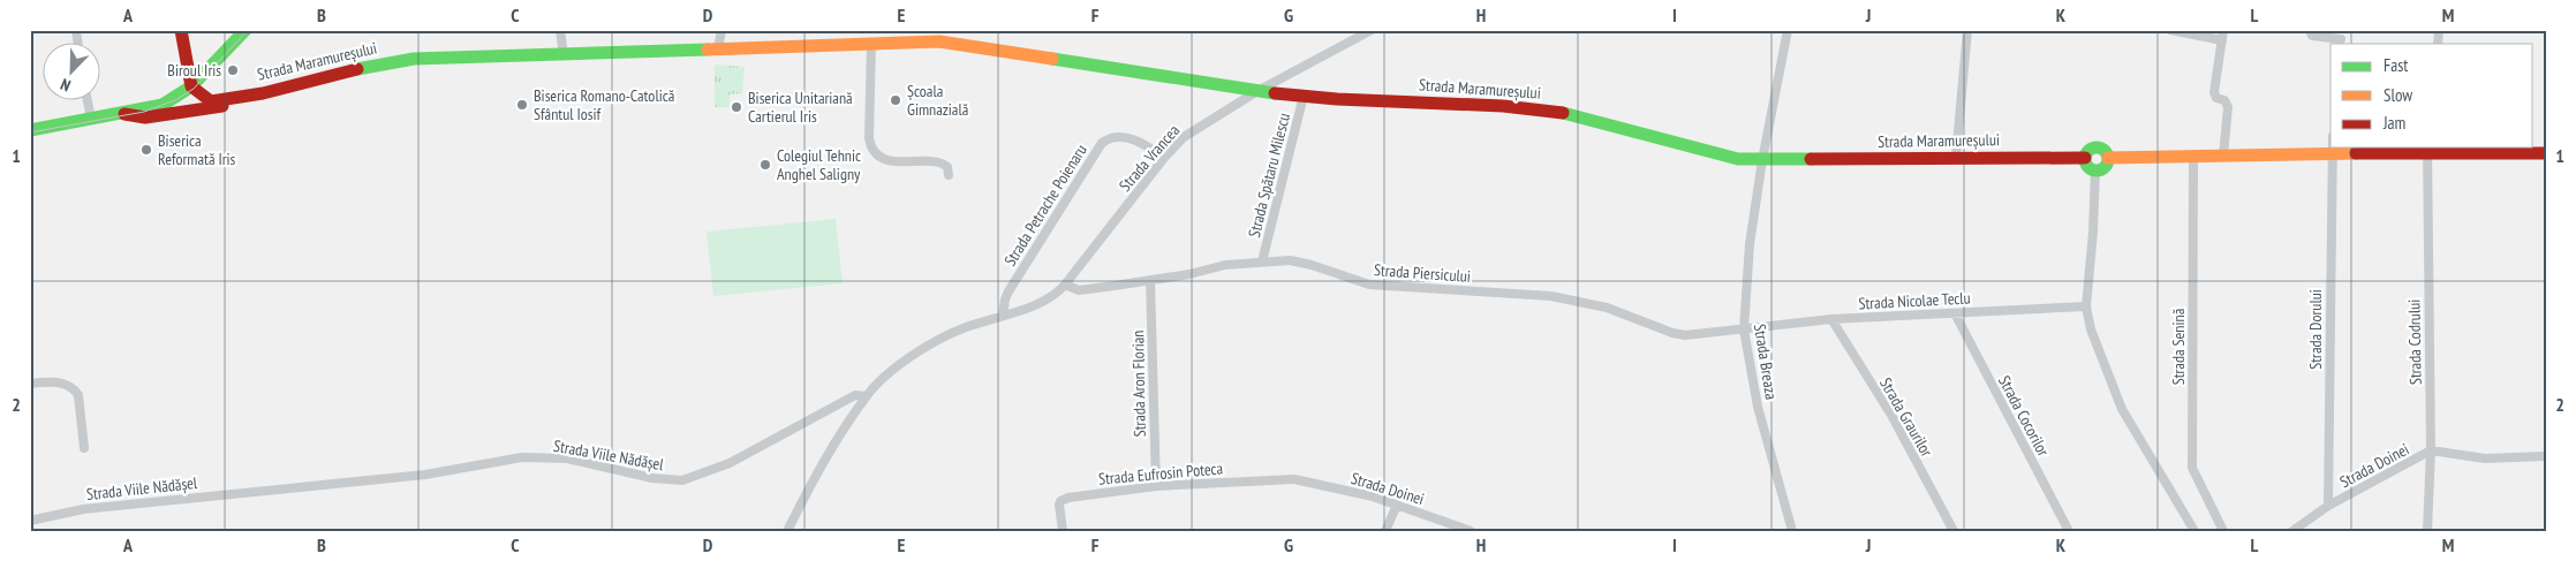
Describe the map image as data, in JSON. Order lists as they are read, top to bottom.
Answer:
{
  "streets": {
    "main road": ["Strada Maramureșului"],
    "street": [
      "Strada Vrancea",
      "Strada Spătaru Milescu",
      "Strada Petrache Poienaru",
      "Strada Piersicului",
      "Strada Nicolae Teclu",
      "Strada Dorului",
      "Strada Codrului",
      "Strada Senină",
      "Strada Breaza",
      "Strada Aron Florian",
      "Strada Cocorilor",
      "Strada Graurilor",
      "Strada Viile Nădășel",
      "Strada Doinei",
      "Strada Eufrosin Poteca"
    ]
  },
  "crossings": [
    ["Strada Maramureșului", "Strada Vrancea"],
    ["Strada Maramureșului", "Strada Spătaru Milescu"],
    ["Strada Maramureșului", "Strada Dorului"],
    ["Strada Maramureșului", "Strada Codrului"],
    ["Strada Maramureșului", "Strada Senină"],
    ["Strada Maramureșului", "Strada Breaza"],
    ["Strada Vrancea", "Strada Petrache Poienaru"],
    ["Strada Vrancea", "Strada Piersicului"],
    ["Strada Vrancea", "Strada Viile Nădășel"],
    ["Strada Spătaru Milescu", "Strada Piersicului"],
    ["Strada Petrache Poienaru", "Strada Viile Nădășel"],
    ["Strada Piersicului", "Strada Nicolae Teclu"],
    ["Strada Piersicului", "Strada Breaza"],
    ["Strada Piersicului", "Strada Aron Florian"],
    ["Strada Nicolae Teclu", "Strada Breaza"],
    ["Strada Nicolae Teclu", "Strada Cocorilor"],
    ["Strada Nicolae Teclu", "Strada Graurilor"],
    ["Strada Dorului", "Strada Doinei"],
    ["Strada Codrului", "Strada Doinei"],
    ["Strada Aron Florian", "Strada Eufrosin Poteca"],
    ["Strada Doinei", "Strada Eufrosin Poteca"]
  ],
  "places": [
    "Biroul Iris",
    "Școala Gimnazială",
    "Biserica Romano-Catolică Sfântul Iosif",
    "Biserica Unitariană Cartierul Iris",
    "Biserica Reformată Iris",
    "Colegiul Tehnic Anghel Saligny"
  ],
  "legend": ["Fast", "Slow", "Jam"],
  "north": "bottom left",
  "grid": {
    "columns": [
      "A",
      "B",
      "C",
      "D",
      "E",
      "F",
      "G",
      "H",
      "I",
      "J",
      "K",
      "L",
      "M"
    ],
    "rows": ["1", "2"]
  }
}
